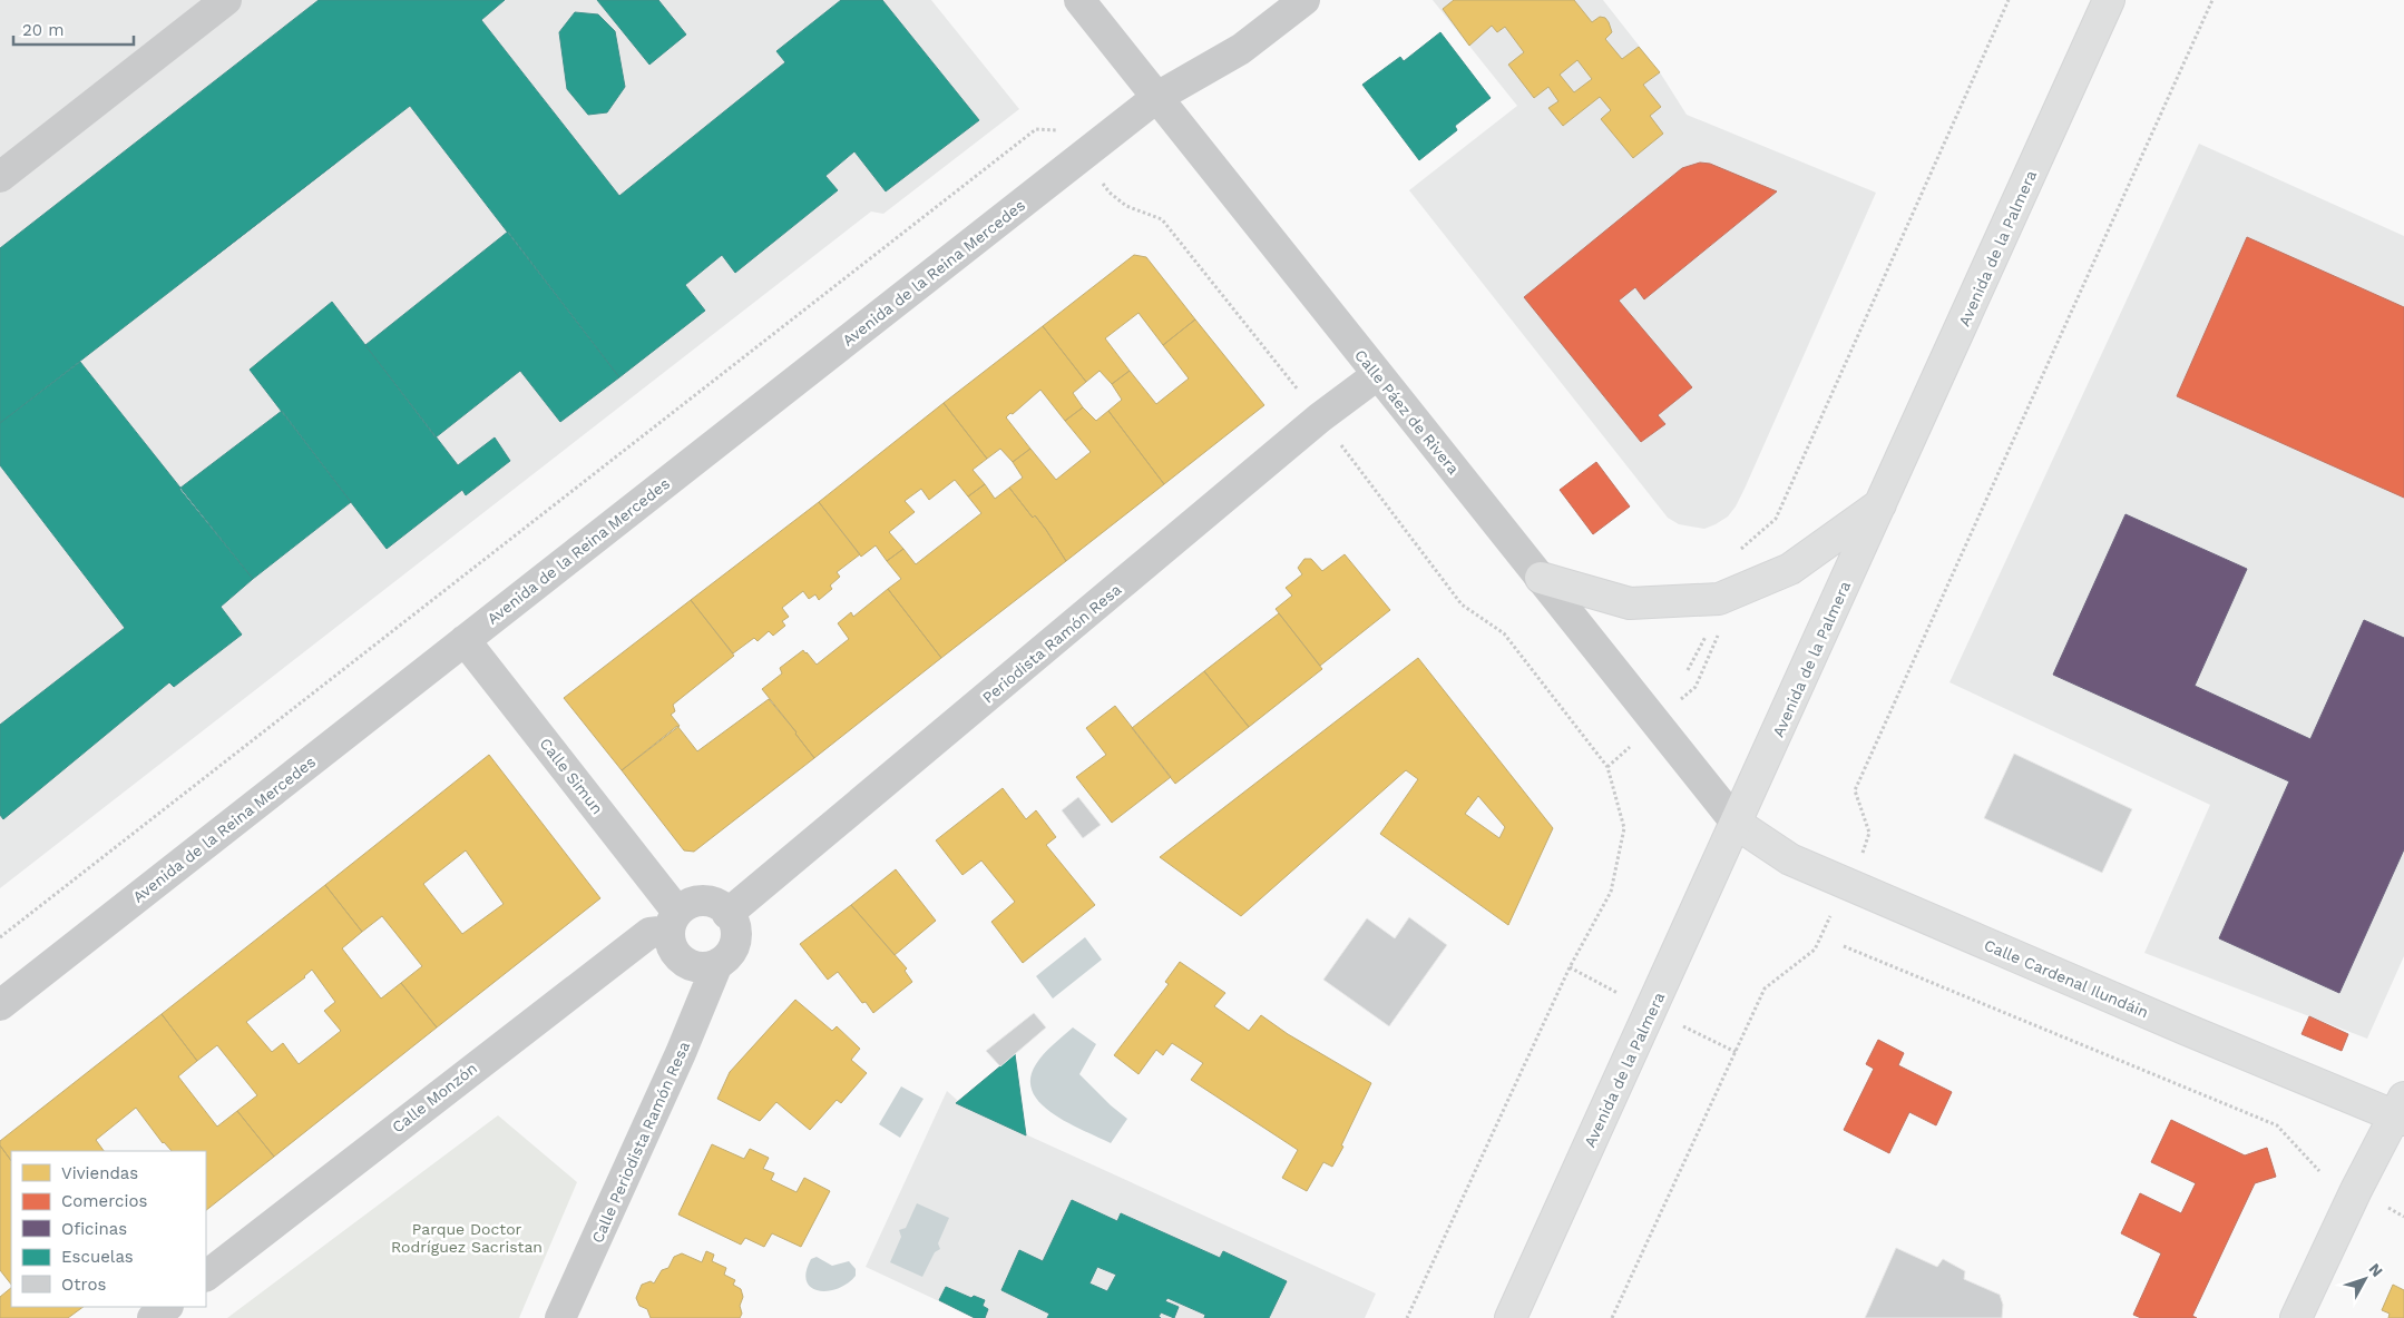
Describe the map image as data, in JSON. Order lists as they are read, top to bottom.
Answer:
{
  "streets": {
    "main road": ["Avenida de la Palmera", "Calle Cardenal Ilundáin"],
    "street": [
      "Avenida de la Reina Mercedes",
      "Calle Páez de Rivera",
      "Periodista Ramón Resa",
      "Calle Simun",
      "Calle Monzón",
      "Calle Periodista Ramón Resa"
    ]
  },
  "crossings": [
    ["Avenida de la Palmera", "Calle Páez de Rivera"],
    ["Avenida de la Palmera", "Calle Cardenal Ilundáin"],
    ["Avenida de la Reina Mercedes", "Calle Páez de Rivera"],
    ["Avenida de la Reina Mercedes", "Calle Simun"],
    ["Calle Páez de Rivera", "Periodista Ramón Resa"],
    ["Calle Páez de Rivera", "Calle Cardenal Ilundáin"],
    ["Periodista Ramón Resa", "Calle Simun"],
    ["Periodista Ramón Resa", "Calle Monzón"],
    ["Periodista Ramón Resa", "Calle Periodista Ramón Resa"],
    ["Calle Simun", "Calle Monzón"],
    ["Calle Simun", "Calle Periodista Ramón Resa"],
    ["Calle Monzón", "Calle Periodista Ramón Resa"]
  ],
  "parks": ["Parque Doctor Rodríguez Sacristan"],
  "legend": [
    "Viviendas",
    "Comercios",
    "Oficinas",
    "Escuelas",
    "Otros"
  ],
  "scale_bar": "20 m",
  "north": "top right"
}
